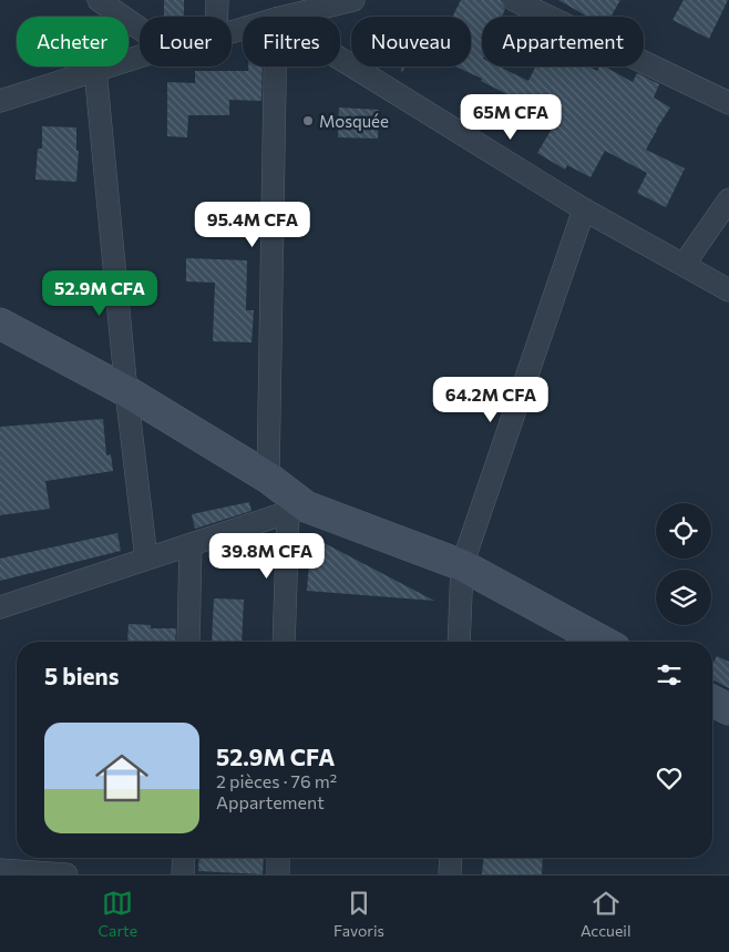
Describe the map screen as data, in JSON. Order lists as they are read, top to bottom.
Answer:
{
  "places": ["Mosquée"],
  "page": {
    "chip": [
      "Acheter",
      "Louer",
      "Filtres",
      "Nouveau",
      "Appartement"
    ],
    "price": [
      "65M CFA",
      "95.4M CFA",
      "52.9M CFA",
      "64.2M CFA",
      "39.8M CFA"
    ],
    "heading": "5 biens",
    "list": [
      {
        "name": "52.9M CFA",
        "note": "2 pièces · 76 m² · Appartement"
      }
    ],
    "tabs": ["Carte", "Favoris", "Accueil"]
  }
}
